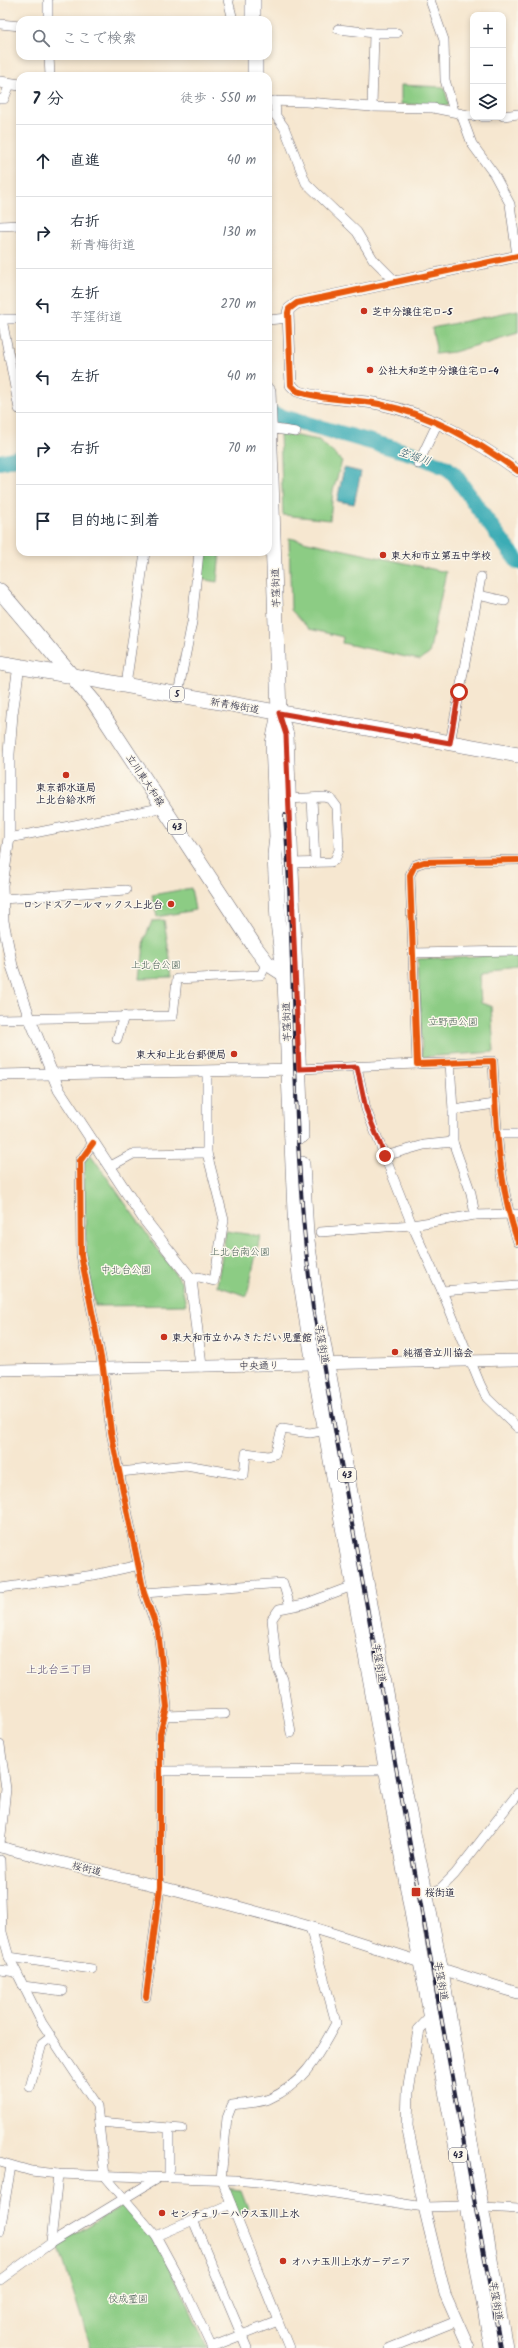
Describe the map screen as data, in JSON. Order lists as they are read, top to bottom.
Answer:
{
  "streets": {
    "main road": [
      "芋窪街道",
      "5",
      "新青梅街道",
      "立川東大和線",
      "43"
    ],
    "street": ["中央通り", "桜街道"]
  },
  "crossings": [
    ["芋窪街道", "新青梅街道"],
    ["芋窪街道", "立川東大和線"],
    ["芋窪街道", "中央通り"],
    ["芋窪街道", "桜街道"],
    ["新青梅街道", "立川東大和線"]
  ],
  "districts": ["上北台三丁目"],
  "water": ["空堀川"],
  "parks": [
    "上北台公園",
    "立野西公園",
    "上北台南公園",
    "中北台公園",
    "佼成霊園"
  ],
  "places": {
    "other": [
      "芝中分譲住宅ロ-5",
      "公社大和芝中分譲住宅ロ-4",
      "東大和市立第五中学校",
      "東京都水道局 上北台給水所",
      "ロンドスクールマックス上北台",
      "東大和上北台郵便局",
      "東大和市立かみきただい児童館",
      "純福音立川協会",
      "センチュリーハウス玉川上水",
      "オハナ玉川上水ガーデニア"
    ],
    "transit": ["桜街道"]
  },
  "page": {
    "map_buttons": ["+", "−"],
    "search": "ここで検索",
    "heading": ["7 分", "徒歩 · 550 m"],
    "list": [
      ["直進", "40 m"],
      ["右折", "新青梅街道", "130 m"],
      ["左折", "芋窪街道", "270 m"],
      ["左折", "40 m"],
      ["右折", "70 m"],
      "目的地に到着"
    ]
  }
}
